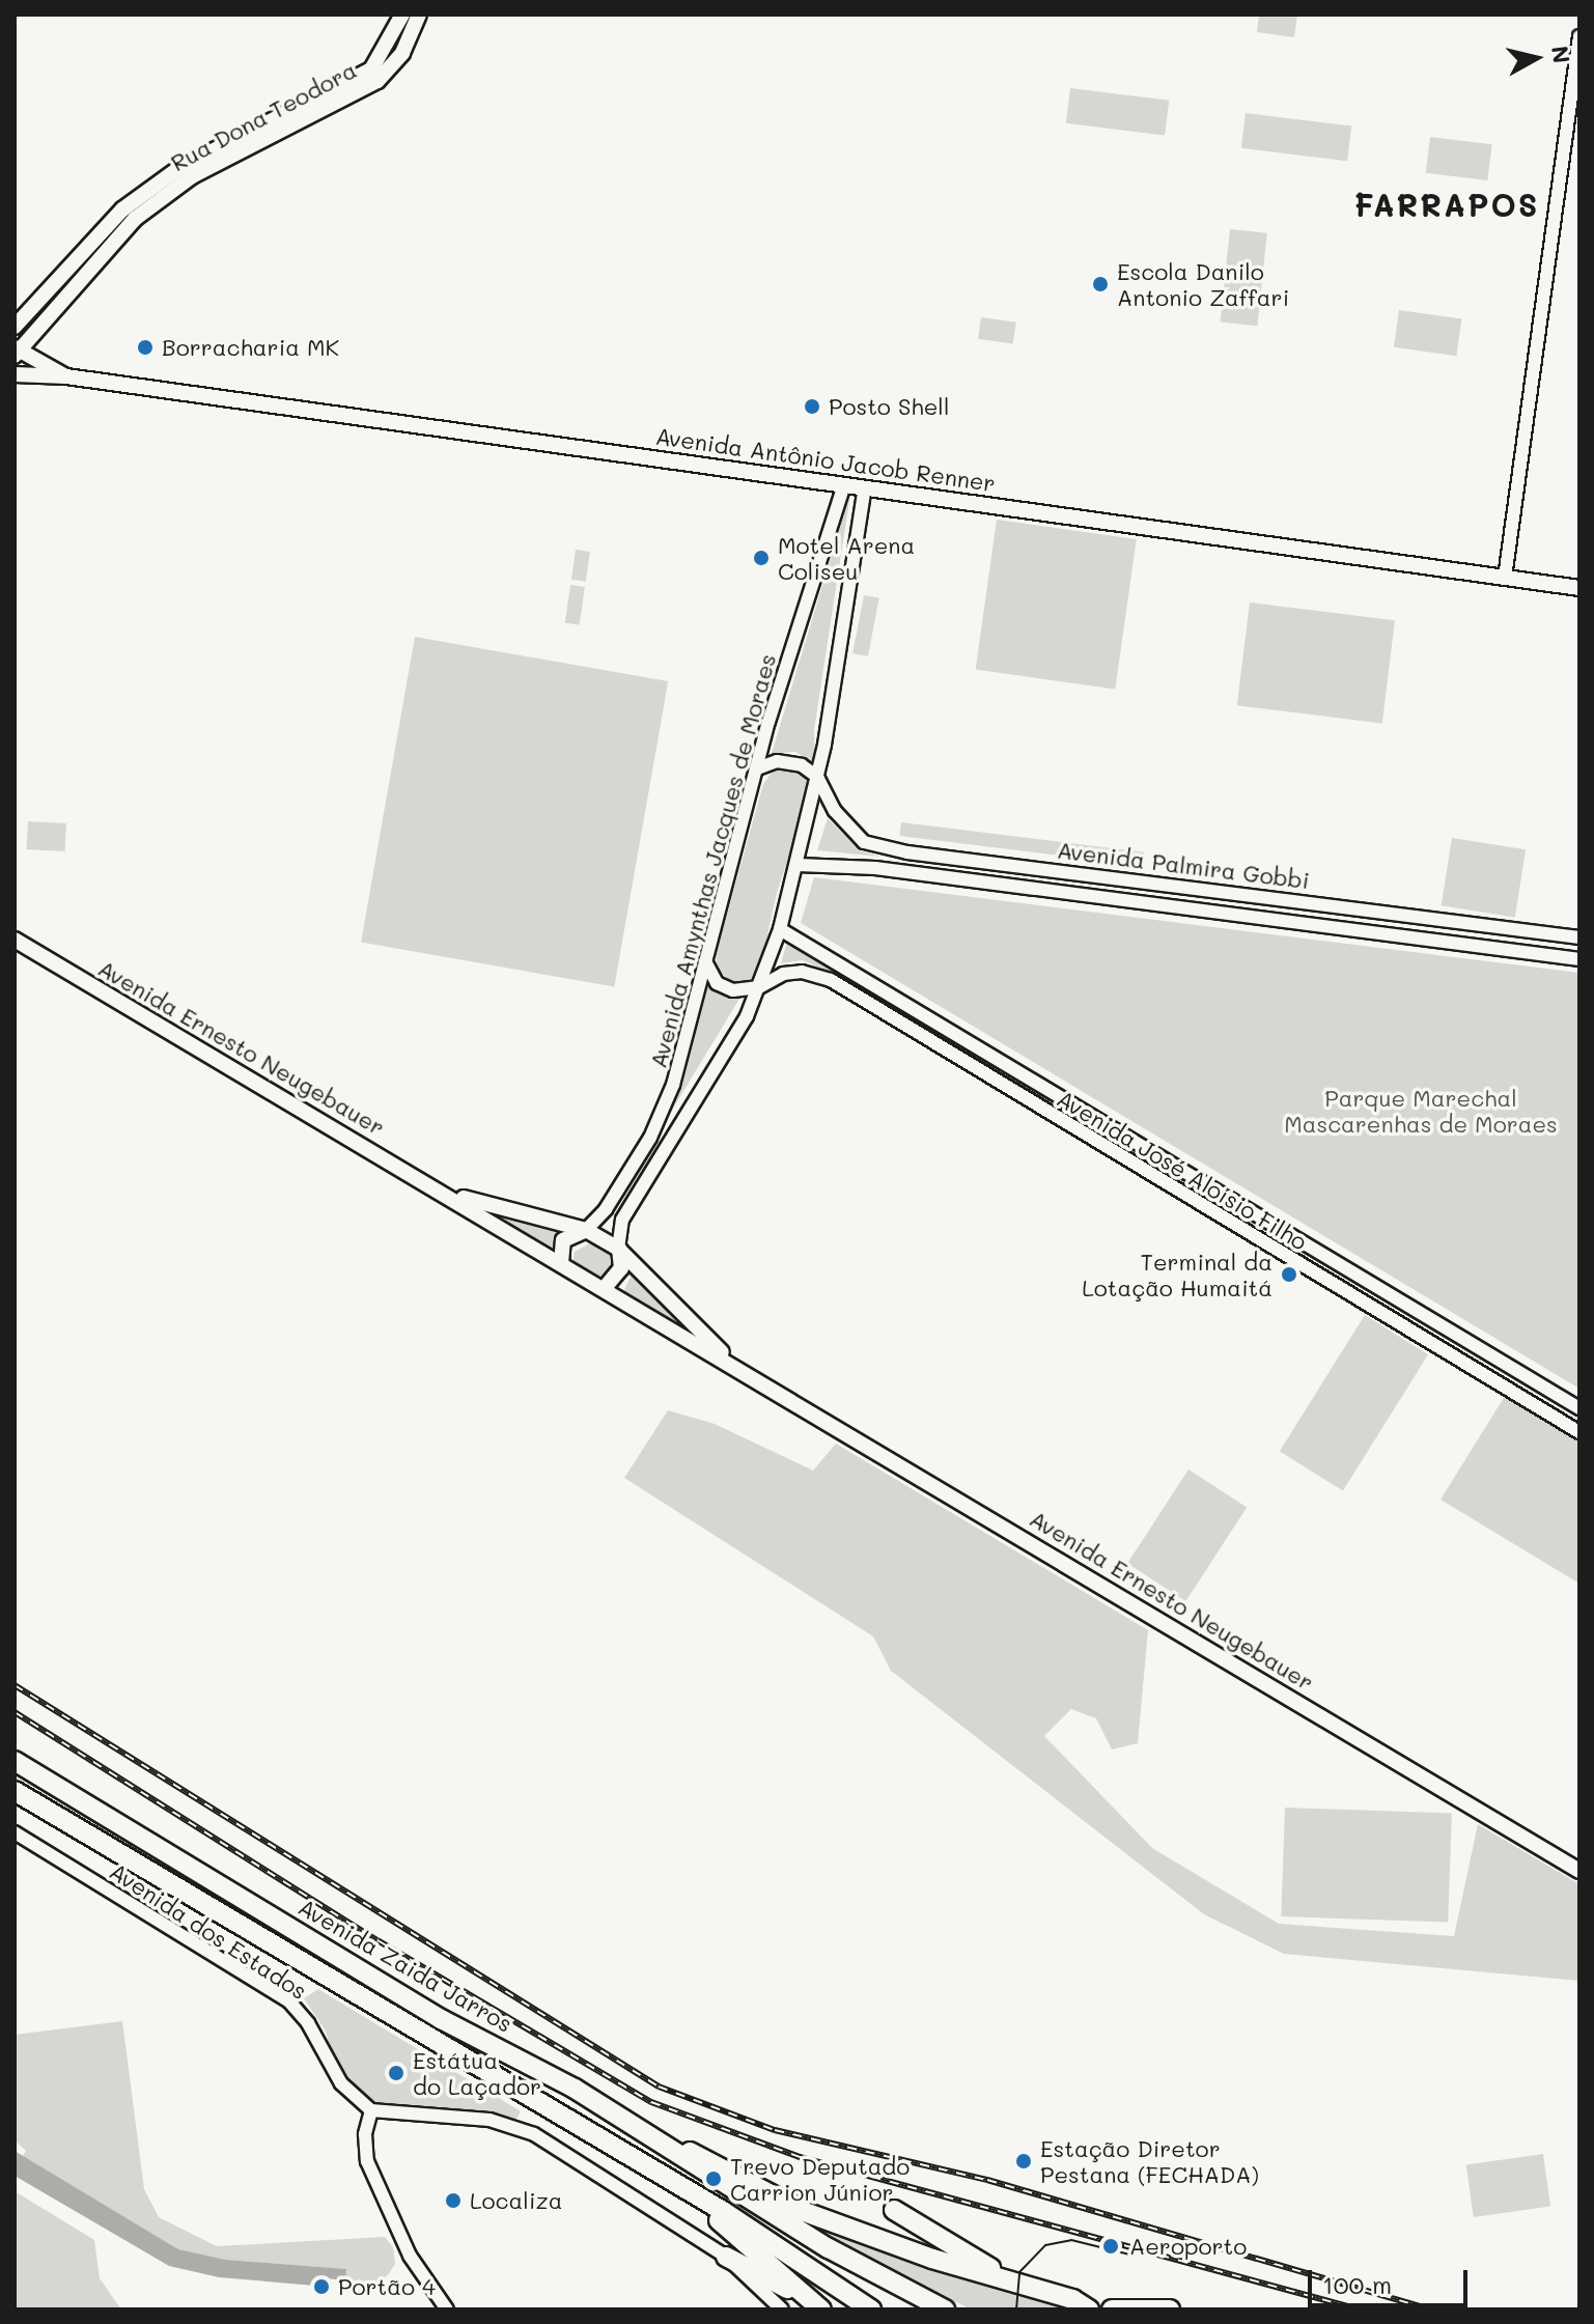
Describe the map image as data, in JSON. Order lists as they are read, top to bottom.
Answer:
{
  "streets": {
    "highway": ["Avenida Zaida Jarros"],
    "main road": ["Rua Dona Teodora", "Avenida Antônio Jacob Renner", "Avenida Ernesto Neugebauer"],
    "street": [
      "Avenida Amynthas Jacques de Moraes",
      "Avenida Palmira Gobbi",
      "Avenida José Aloísio Filho",
      "Avenida dos Estados"
    ]
  },
  "crossings": [
    ["Rua Dona Teodora", "Avenida Antônio Jacob Renner"],
    ["Avenida Antônio Jacob Renner", "Avenida Amynthas Jacques de Moraes"],
    ["Avenida Amynthas Jacques de Moraes", "Avenida Ernesto Neugebauer"]
  ],
  "districts": ["FARRAPOS"],
  "parks": ["Parque Marechal Mascarenhas de Moraes"],
  "places": [
    "Escola Danilo Antonio Zaffari",
    "Borracharia MK",
    "Posto Shell",
    "Motel Arena Coliseu",
    "Terminal da Lotação Humaitá",
    "Estátua do Laçador",
    "Estação Diretor Pestana (FECHADA)",
    "Trevo Deputado Carrion Júnior",
    "Localiza",
    "Aeroporto",
    "Portão 4"
  ],
  "scale_bar": "100 m",
  "north": "right"
}
